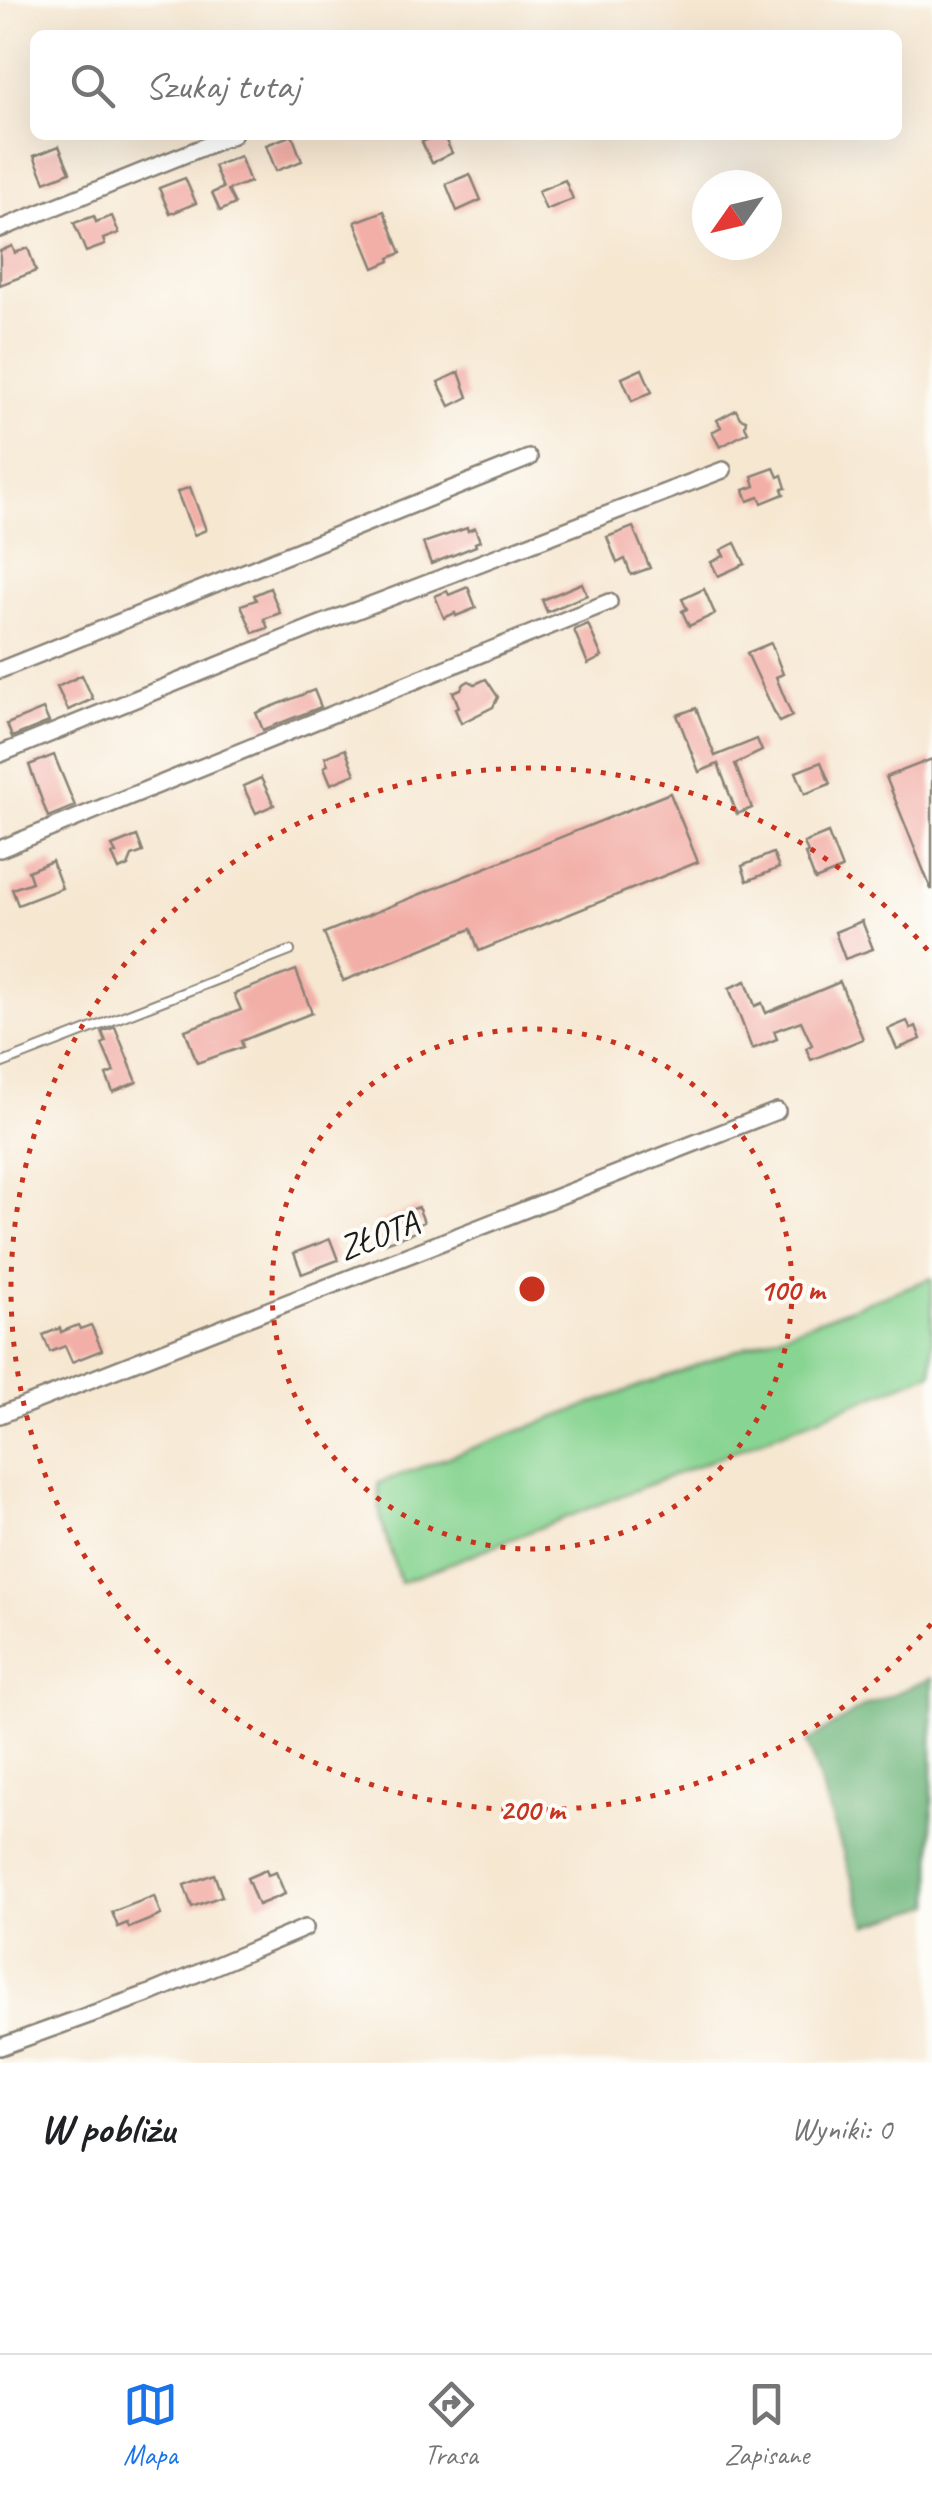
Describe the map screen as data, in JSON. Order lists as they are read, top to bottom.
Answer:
{
  "streets": {
    "street": ["ZŁOTA"]
  },
  "north": "bottom left",
  "page": {
    "search": "Szukaj tutaj",
    "heading": ["W pobliżu", "Wyniki: 0"],
    "nav": ["Mapa", "Trasa", "Zapisane"]
  },
  "rings": ["100 m", "200 m"]
}
